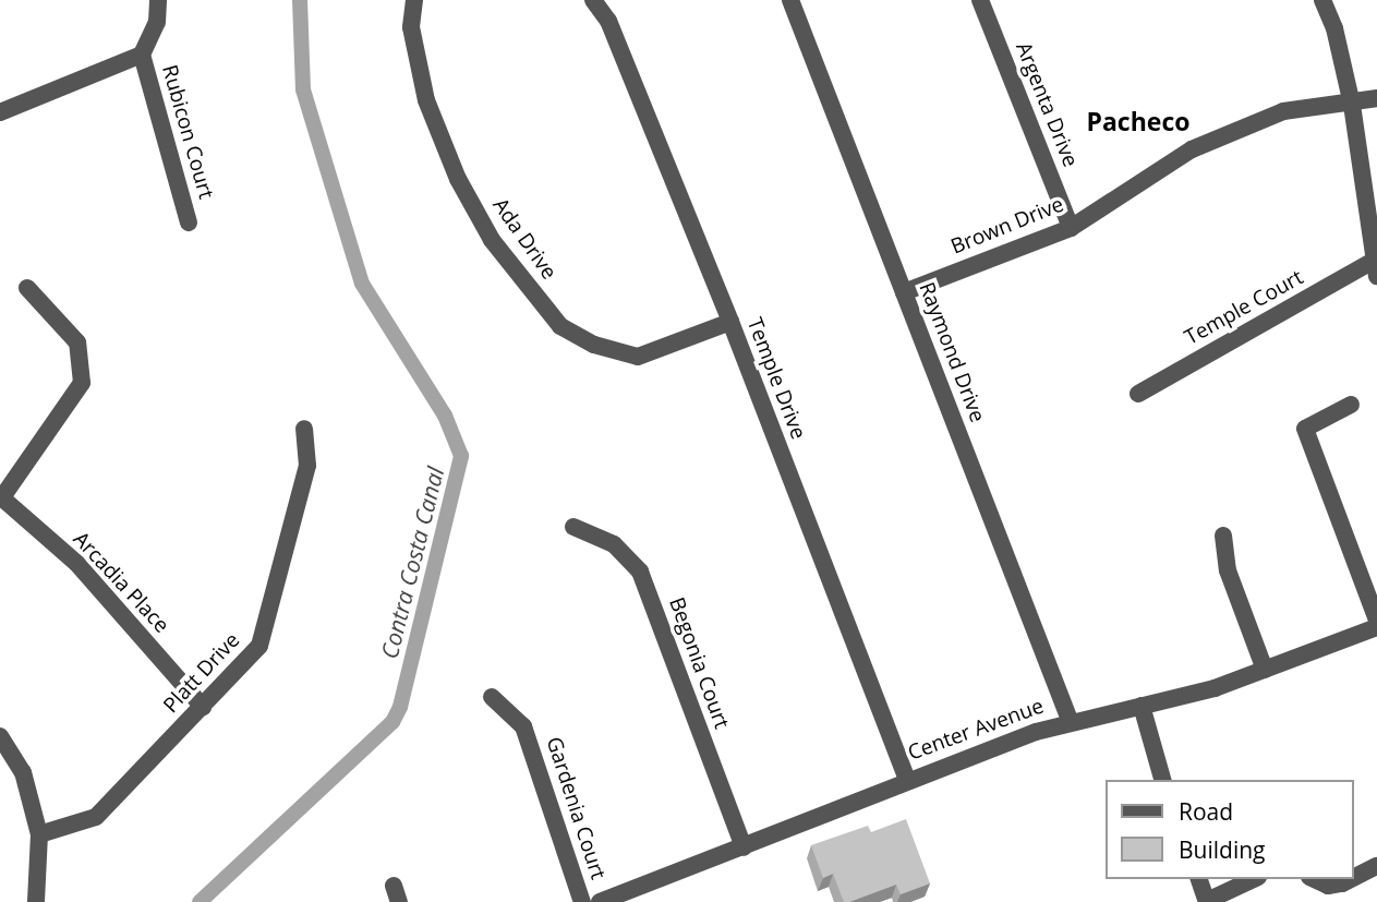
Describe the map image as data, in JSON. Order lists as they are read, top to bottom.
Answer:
{
  "streets": {
    "street": [
      "Argenta Drive",
      "Rubicon Court",
      "Brown Drive",
      "Ada Drive",
      "Temple Court",
      "Raymond Drive",
      "Temple Drive",
      "Arcadia Place",
      "Begonia Court",
      "Platt Drive",
      "Center Avenue",
      "Gardenia Court"
    ]
  },
  "crossings": [
    ["Argenta Drive", "Brown Drive"],
    ["Brown Drive", "Raymond Drive"],
    ["Ada Drive", "Temple Drive"],
    ["Raymond Drive", "Center Avenue"],
    ["Temple Drive", "Center Avenue"],
    ["Arcadia Place", "Platt Drive"],
    ["Begonia Court", "Center Avenue"]
  ],
  "districts": ["Pacheco"],
  "water": ["Contra Costa Canal"],
  "legend": ["Road", "Building"]
}
